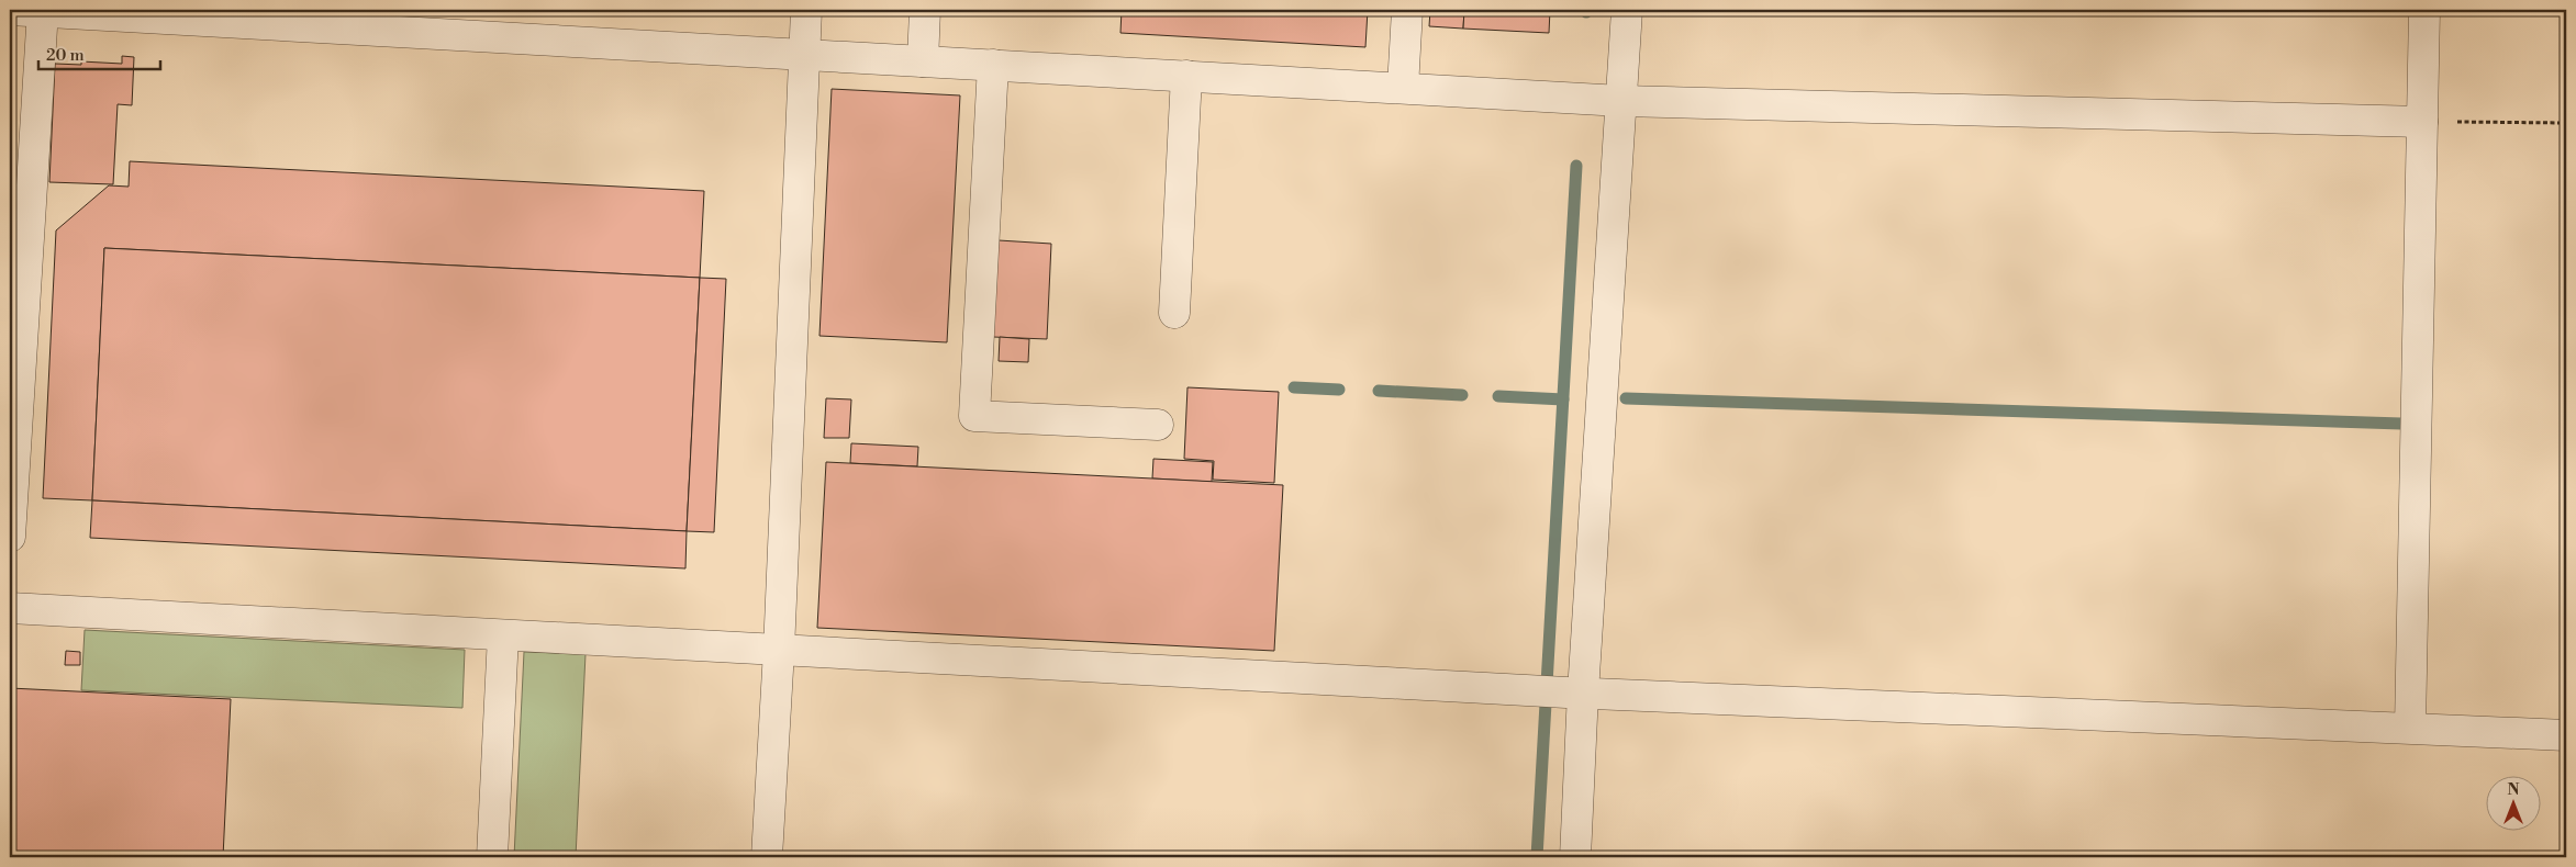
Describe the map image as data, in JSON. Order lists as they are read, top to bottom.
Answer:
{
  "scale_bar": "20 m",
  "north": "top"
}
